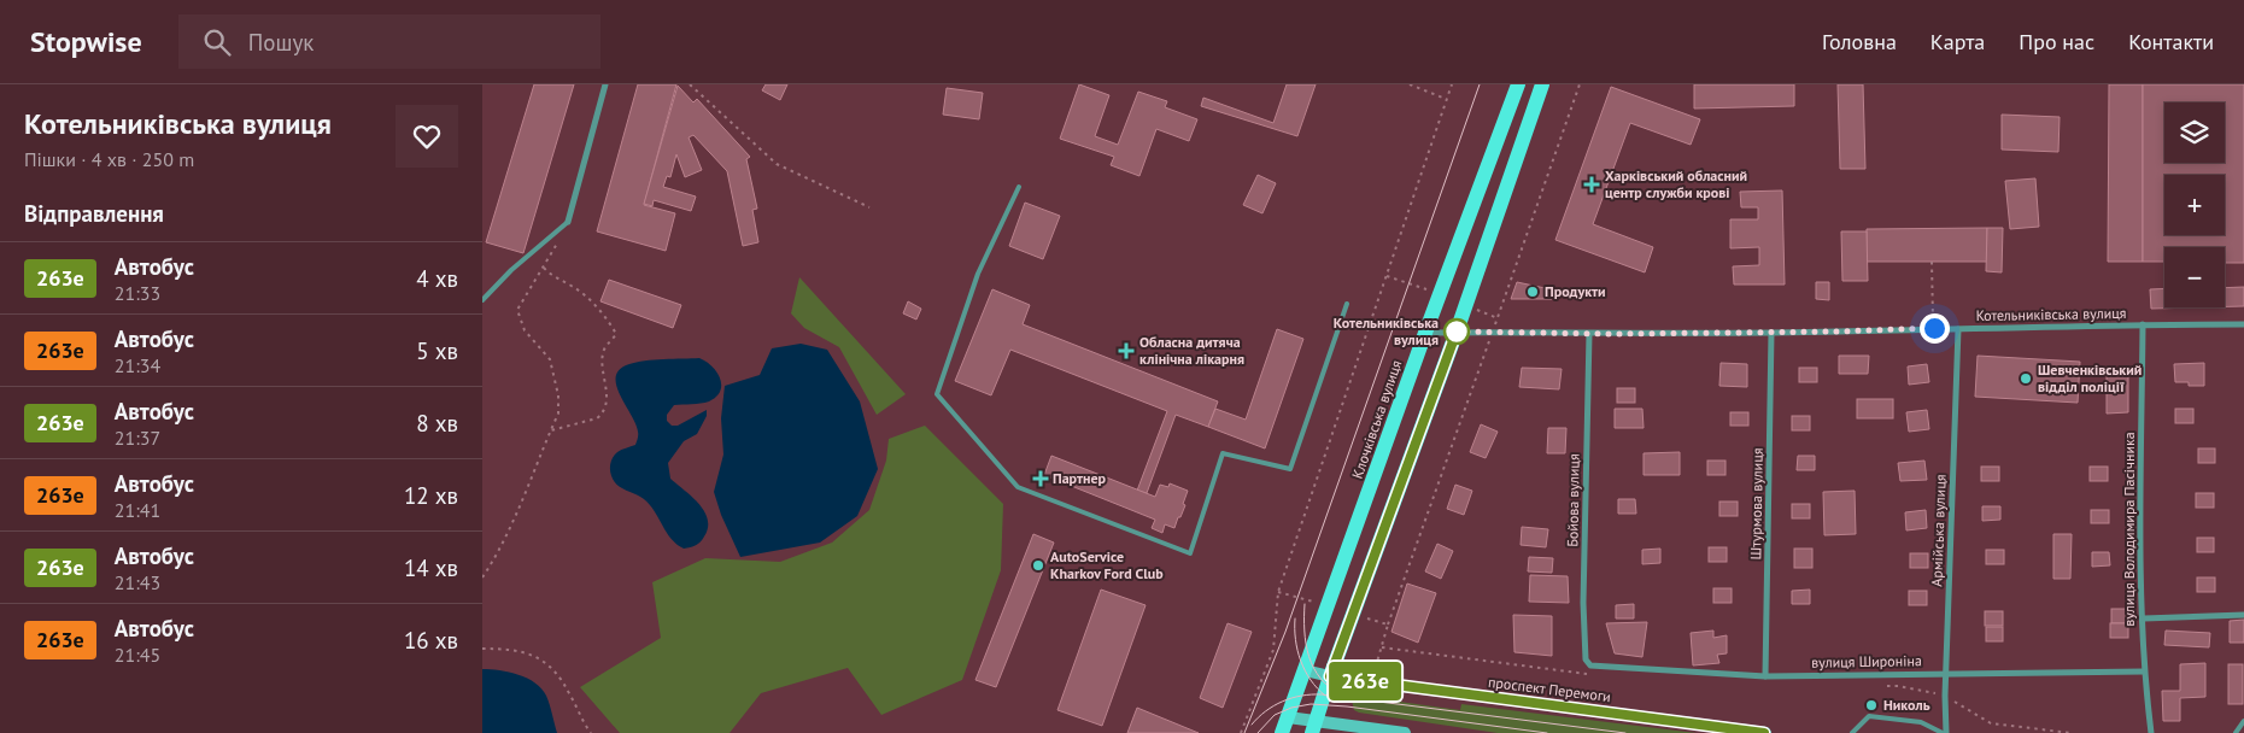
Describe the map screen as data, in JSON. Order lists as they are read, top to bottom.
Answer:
{
  "streets": {
    "main road": ["Клочківська вулиця", "проспект Перемоги"],
    "street": [
      "Котельниківська вулиця",
      "Бойова вулиця",
      "Штурмова вулиця",
      "вулиця Володимира Пасічника",
      "Армійська вулиця",
      "вулиця Широніна"
    ]
  },
  "crossings": [
    ["Котельниківська вулиця", "Клочківська вулиця"],
    ["Котельниківська вулиця", "Бойова вулиця"],
    ["Котельниківська вулиця", "Штурмова вулиця"],
    ["Котельниківська вулиця", "вулиця Володимира Пасічника"],
    ["Котельниківська вулиця", "Армійська вулиця"],
    ["Клочківська вулиця", "проспект Перемоги"],
    ["Бойова вулиця", "вулиця Широніна"],
    ["Штурмова вулиця", "вулиця Широніна"],
    ["вулиця Володимира Пасічника", "вулиця Широніна"],
    ["Армійська вулиця", "вулиця Широніна"]
  ],
  "places": {
    "health": ["Харківський обласний центр служби крові", "Обласна дитяча клінічна лікарня", "Партнер"],
    "other": [
      "Продукти",
      "Котельниківська вулиця",
      "Шевченківський відділ поліції",
      "AutoService Kharkov Ford Club",
      "Николь"
    ]
  },
  "lines": ["bus line 263e"],
  "page": {
    "header": "Stopwise",
    "search": "Пошук",
    "nav": [
      "Головна",
      "Карта",
      "Про нас",
      "Контакти"
    ],
    "heading": [
      ["Котельниківська вулиця", "Пішки · 4 хв · 250 m"],
      "Відправлення"
    ],
    "on_map": "263e",
    "map_buttons": ["+", "−"],
    "list": [
      {
        "mark": "263e",
        "name": "Автобус",
        "note": "21:33",
        "value": "4 хв"
      },
      {
        "mark": "263е",
        "name": "Автобус",
        "note": "21:34",
        "value": "5 хв"
      },
      {
        "mark": "263e",
        "name": "Автобус",
        "note": "21:37",
        "value": "8 хв"
      },
      {
        "mark": "263е",
        "name": "Автобус",
        "note": "21:41",
        "value": "12 хв"
      },
      {
        "mark": "263e",
        "name": "Автобус",
        "note": "21:43",
        "value": "14 хв"
      },
      {
        "mark": "263е",
        "name": "Автобус",
        "note": "21:45",
        "value": "16 хв"
      }
    ]
  }
}
